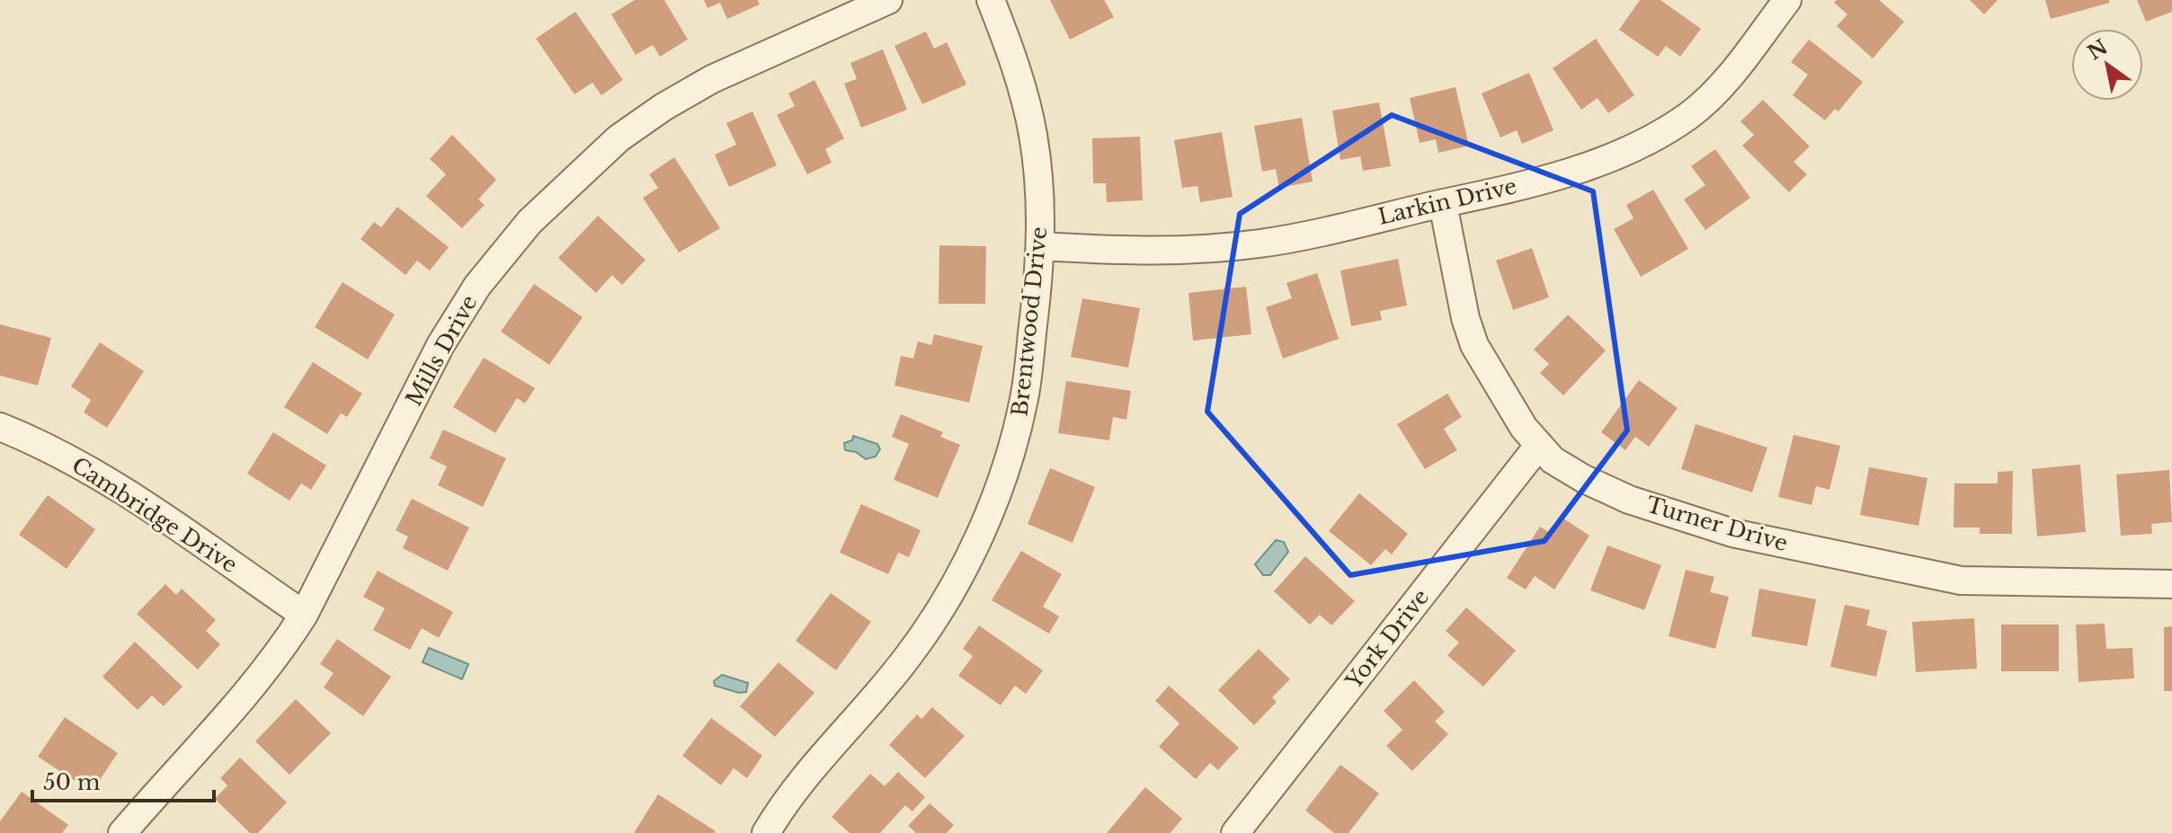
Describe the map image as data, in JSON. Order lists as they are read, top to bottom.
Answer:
{
  "streets": {
    "street": [
      "Larkin Drive",
      "Brentwood Drive",
      "Mills Drive",
      "Cambridge Drive",
      "Turner Drive",
      "York Drive"
    ]
  },
  "crossings": [
    ["Larkin Drive", "Brentwood Drive"],
    ["Larkin Drive", "Turner Drive"],
    ["Mills Drive", "Cambridge Drive"],
    ["Turner Drive", "York Drive"]
  ],
  "scale_bar": "50 m",
  "north": "top left"
}
